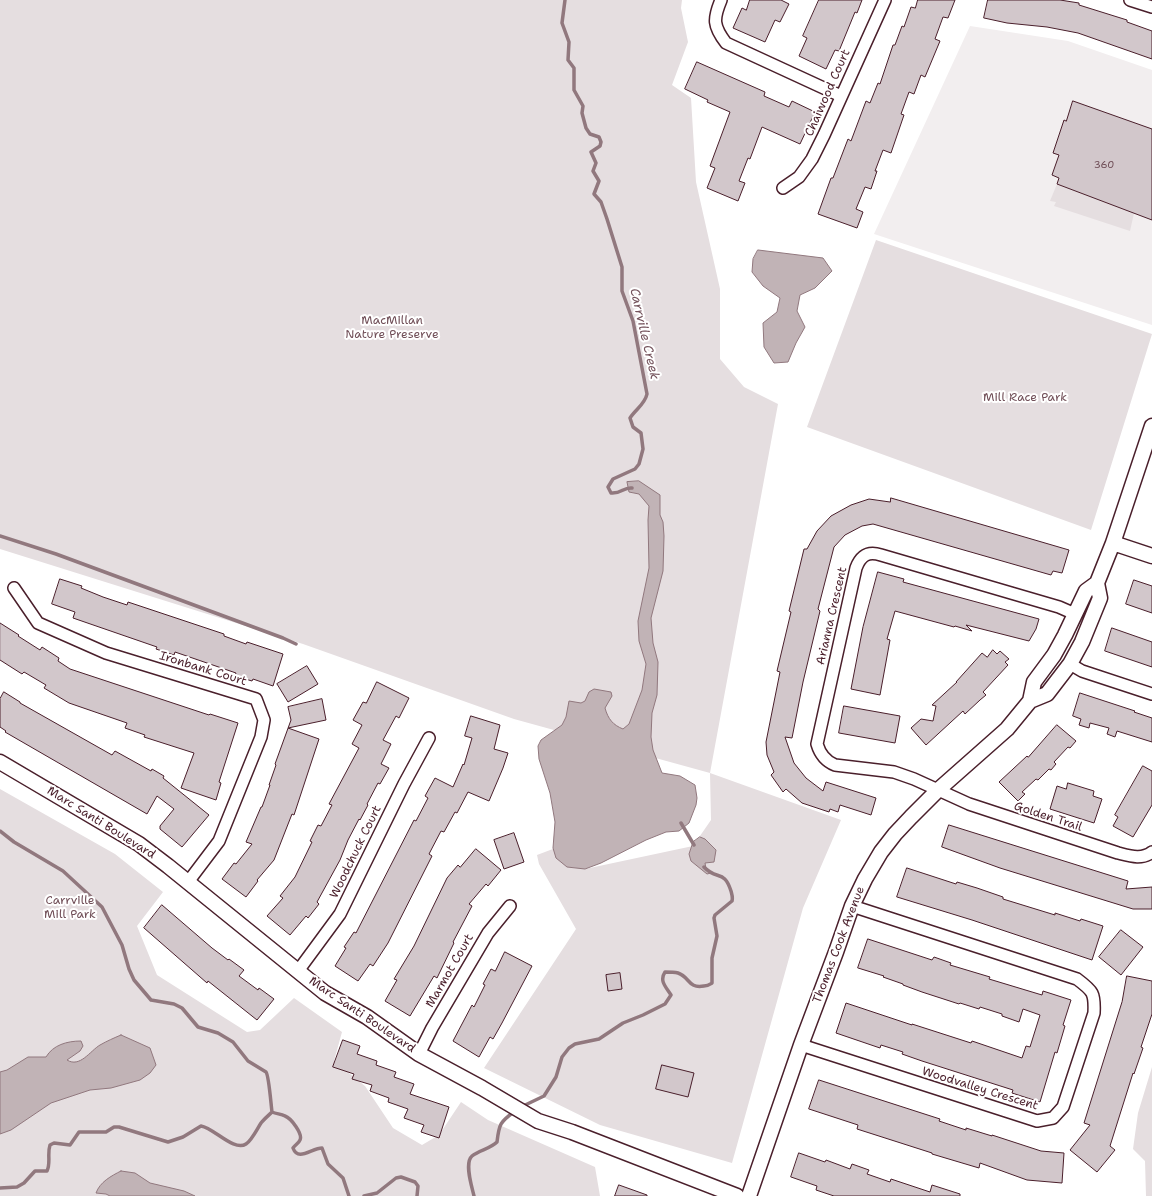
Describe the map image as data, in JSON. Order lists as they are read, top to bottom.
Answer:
{
  "streets": {
    "street": [
      "Chaiwood Court",
      "Arianna Crescent",
      "Ironbank Court",
      "Golden Trail",
      "Marc Santi Boulevard",
      "Woodchuck Court",
      "Thomas Cook Avenue",
      "Marmot Court",
      "Woodvalley Crescent"
    ]
  },
  "crossings": [
    ["Arianna Crescent", "Golden Trail"],
    ["Arianna Crescent", "Thomas Cook Avenue"],
    ["Ironbank Court", "Marc Santi Boulevard"],
    ["Golden Trail", "Thomas Cook Avenue"],
    ["Marc Santi Boulevard", "Woodchuck Court"],
    ["Marc Santi Boulevard", "Marmot Court"],
    ["Thomas Cook Avenue", "Woodvalley Crescent"]
  ],
  "water": ["Carrville Creek"],
  "parks": ["MacMillan Nature Preserve", "Mill Race Park", "Carrville Mill Park"],
  "house_numbers": ["360"]
}
